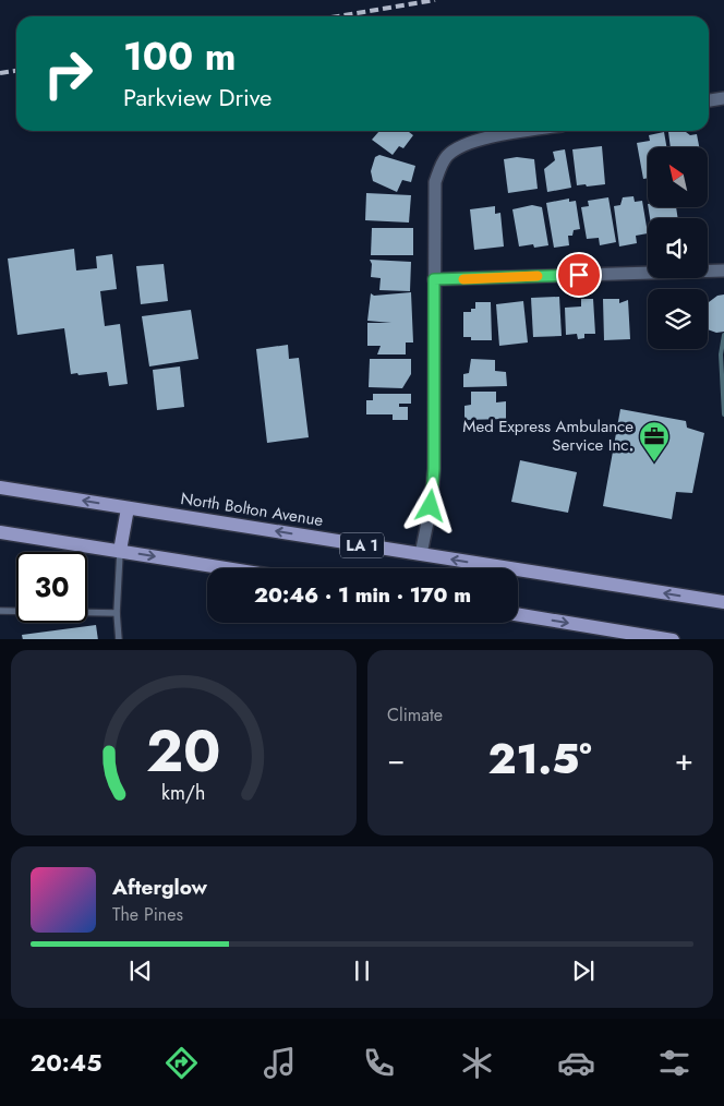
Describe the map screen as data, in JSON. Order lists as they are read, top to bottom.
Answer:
{
  "streets": {
    "main road": ["North Bolton Avenue", "LA 1"]
  },
  "places": {
    "office": ["Med Express Ambulance Service Inc."]
  },
  "north": "top left",
  "page": {
    "turn": ["100 m", "Parkview Drive"],
    "limit": "30",
    "trip": "20:46 · 1 min · 170 m",
    "tile": "Climate",
    "heat": ["−", "21.5°", "+"],
    "song": ["Afterglow", "The Pines"],
    "tabs": "20:45",
    "gauge": ["20", "km/h"]
  }
}
